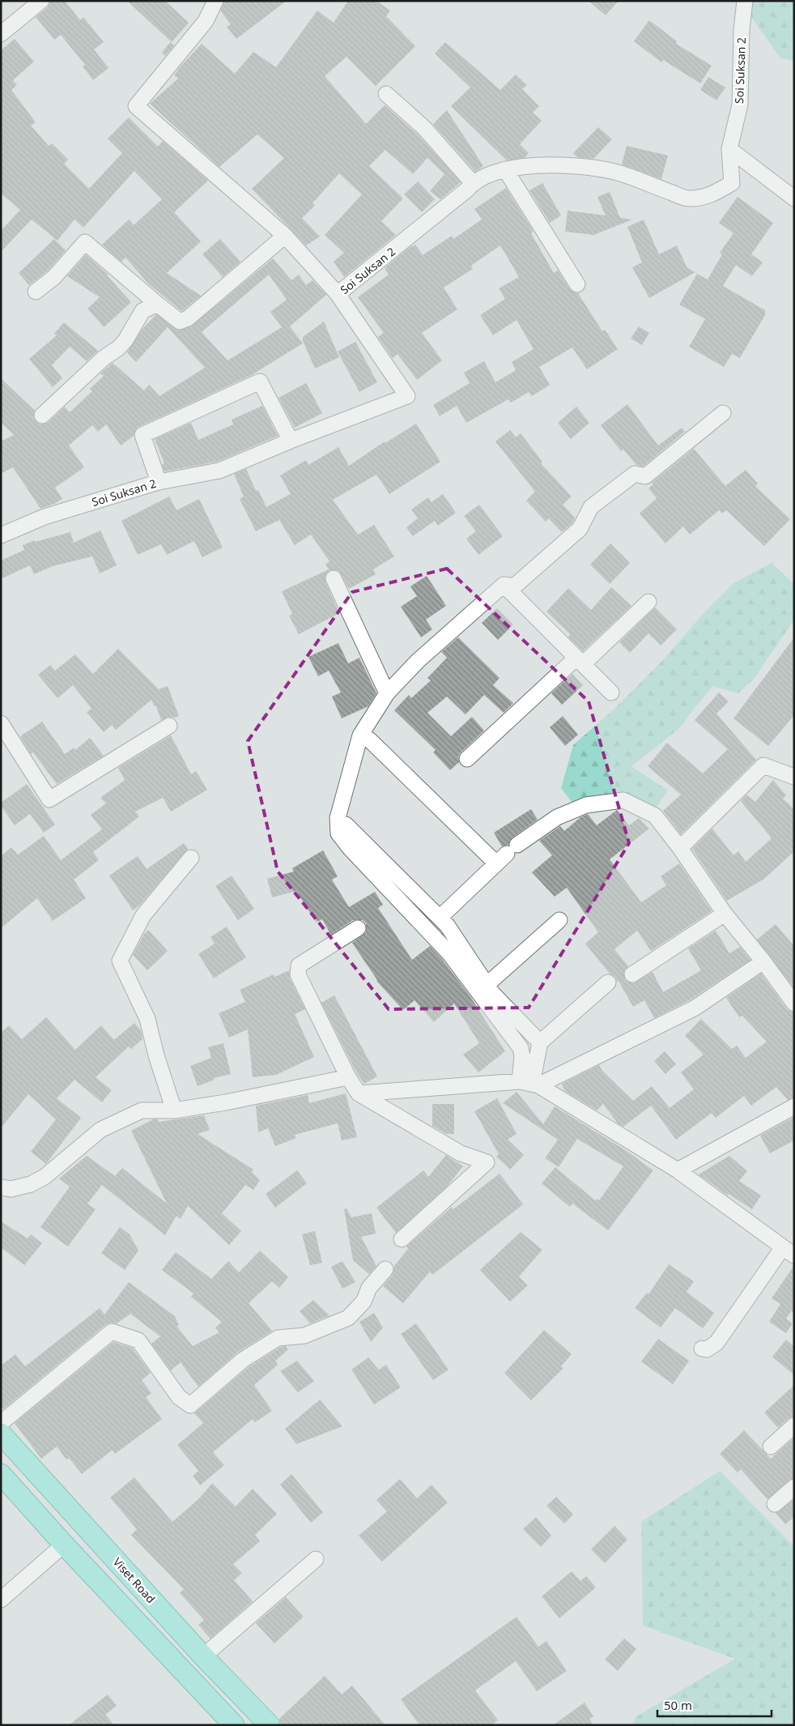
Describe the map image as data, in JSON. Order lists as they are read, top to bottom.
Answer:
{
  "streets": {
    "main road": ["Viset Road"],
    "street": ["Soi Suksan 2"]
  },
  "scale_bar": "50 m"
}
